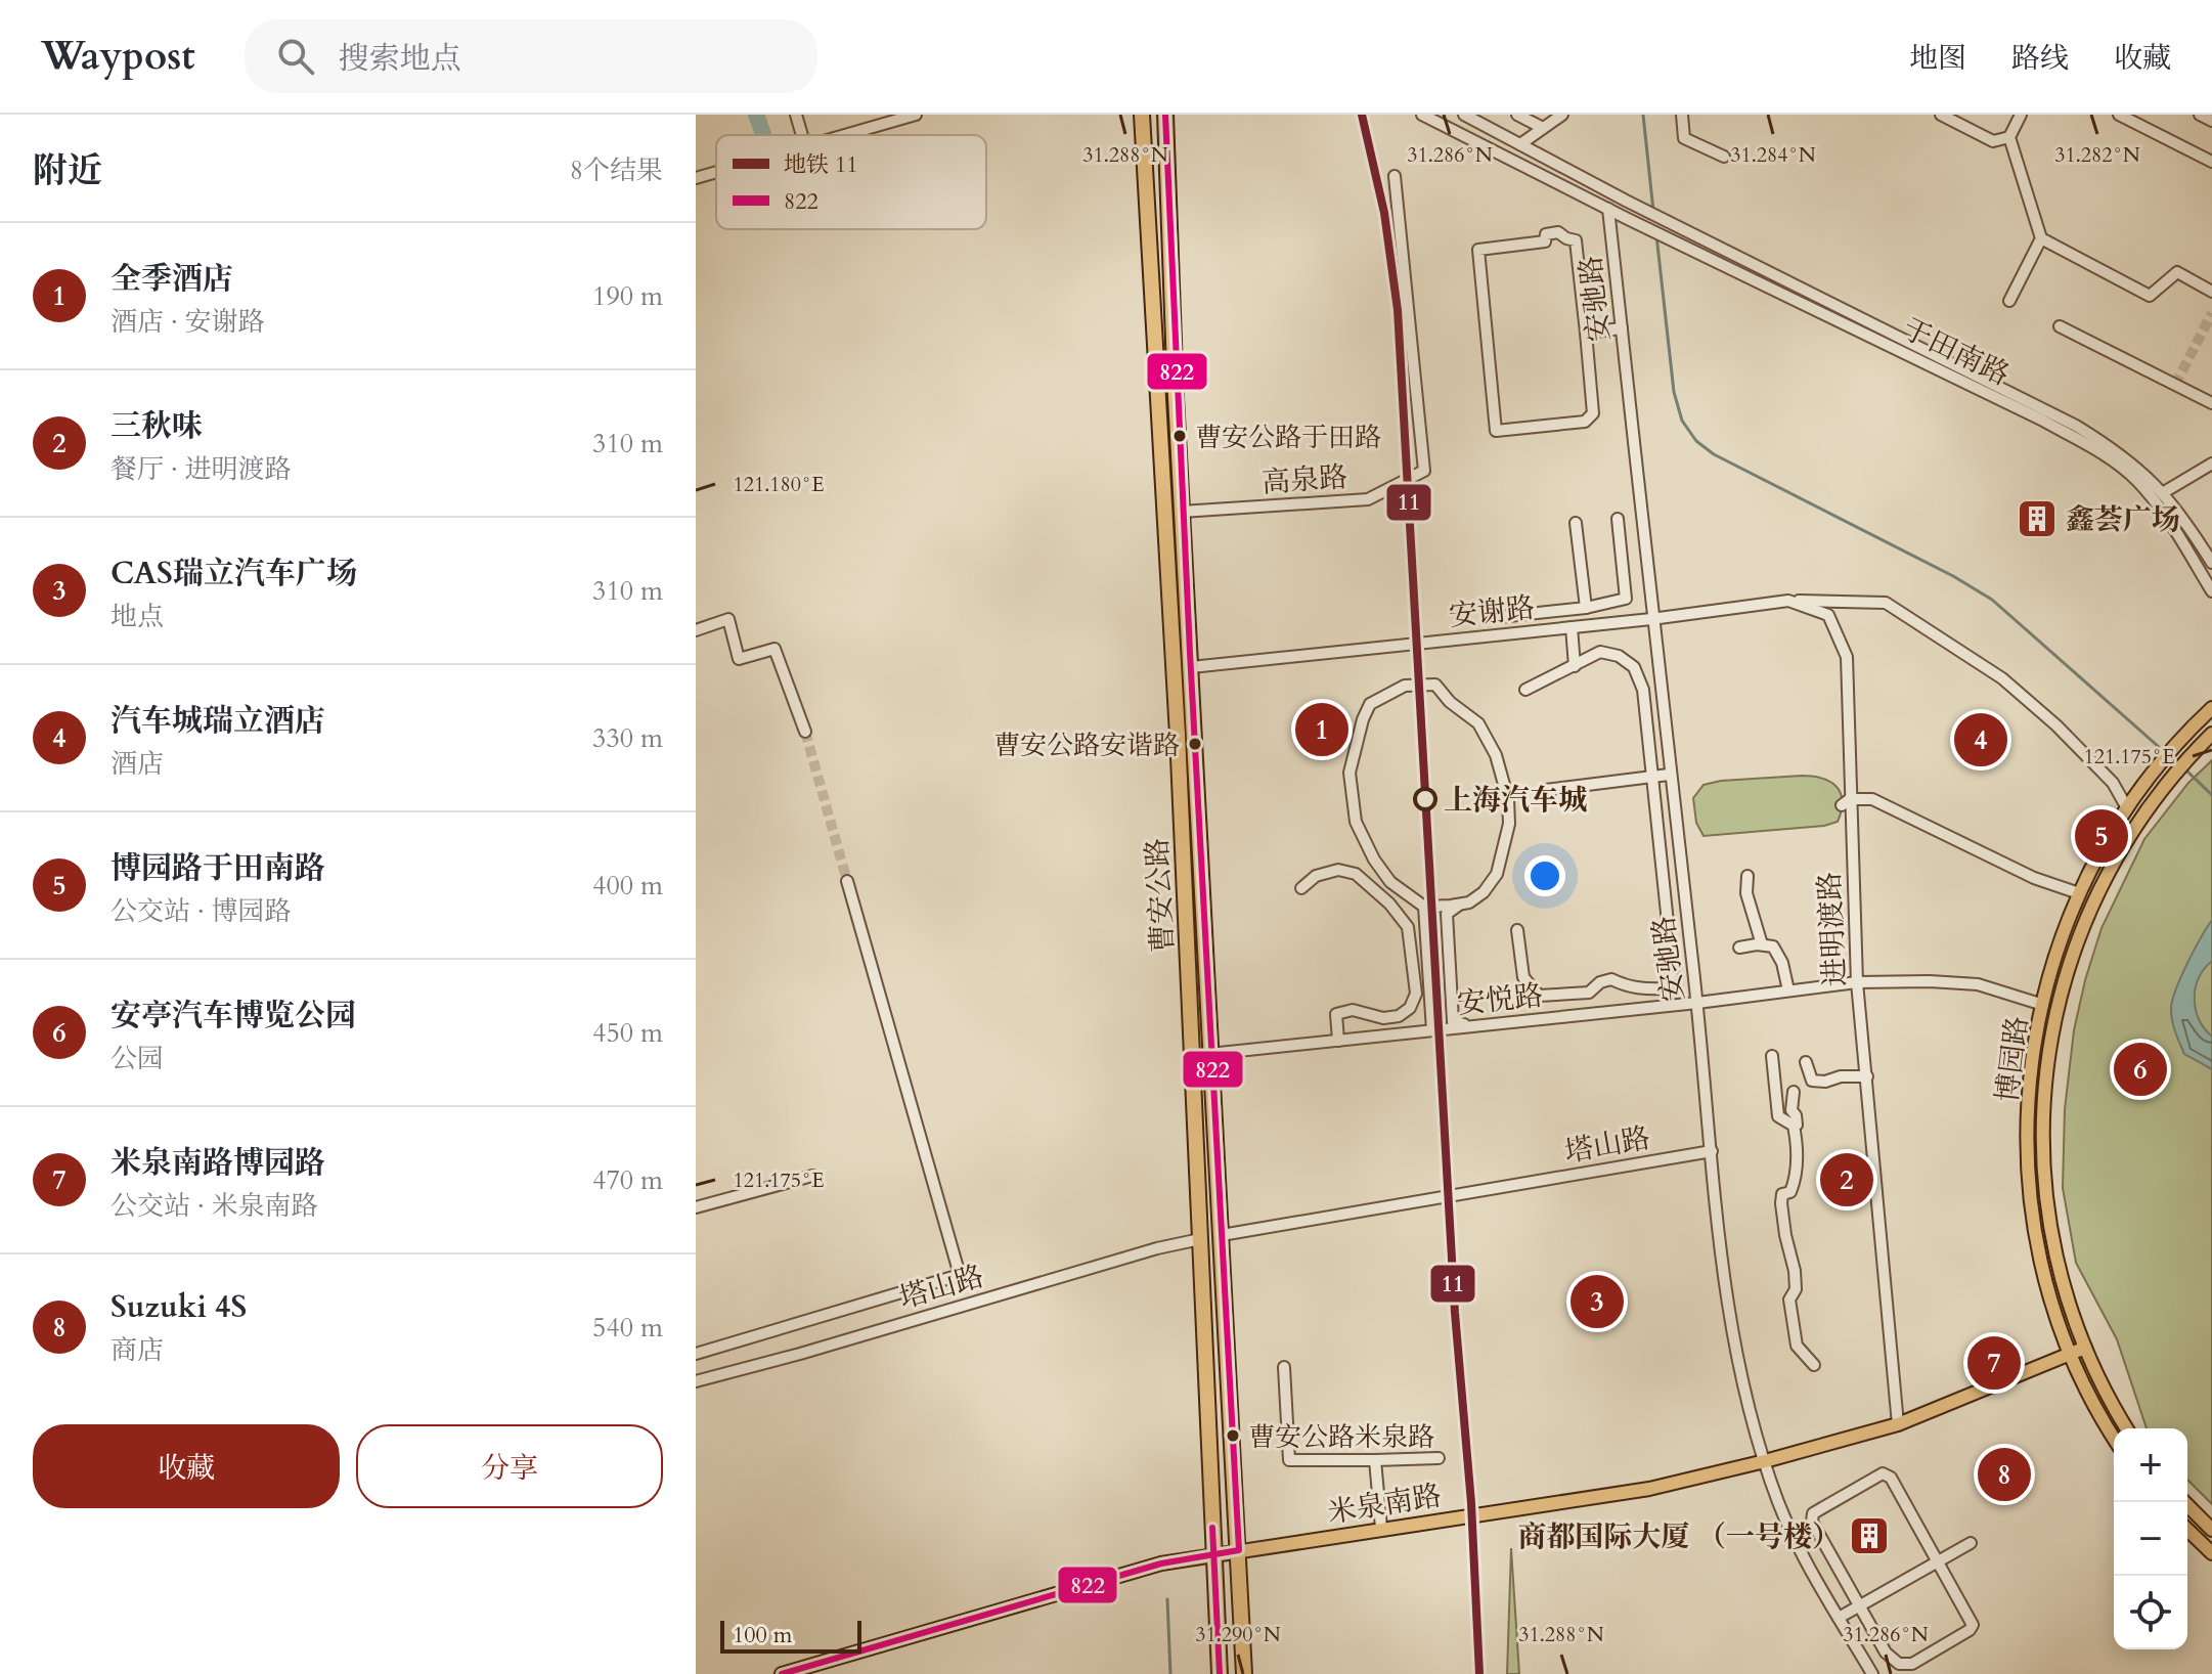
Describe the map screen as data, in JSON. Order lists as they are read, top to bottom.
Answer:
{
  "streets": {
    "highway": ["曹安公路"],
    "main road": ["博园路", "米泉南路"],
    "street": [
      "安驰路",
      "于田南路",
      "高泉路",
      "安谢路",
      "进明渡路",
      "安悦路",
      "塔山路"
    ]
  },
  "crossings": [
    ["安驰路", "于田南路"],
    ["安驰路", "安谢路"],
    ["安驰路", "进明渡路"],
    ["安驰路", "安悦路"],
    ["安驰路", "塔山路"],
    ["安驰路", "米泉南路"],
    ["高泉路", "曹安公路"],
    ["安谢路", "曹安公路"],
    ["安谢路", "进明渡路"],
    ["曹安公路", "安悦路"],
    ["曹安公路", "塔山路"],
    ["曹安公路", "米泉南路"],
    ["进明渡路", "安悦路"],
    ["进明渡路", "米泉南路"],
    ["安悦路", "博园路"],
    ["博园路", "米泉南路"]
  ],
  "places": {
    "other": [
      "曹安公路于田路",
      "曹安公路安谐路",
      "上海汽车城",
      "曹安公路米泉路"
    ],
    "building": ["鑫荟广场", "商都国际大厦 （一号楼）"]
  },
  "lines": ["metro line 11", "transit line 822"],
  "legend": ["地铁 11", "822"],
  "scale_bar": "100 m",
  "page": {
    "header": "Waypost",
    "search": "搜索地点",
    "nav": ["地图", "路线", "收藏"],
    "heading": ["附近", "8个结果"],
    "list": [
      {
        "mark": "1",
        "name": "全季酒店",
        "note": "酒店 · 安谢路",
        "value": "190 m"
      },
      {
        "mark": "2",
        "name": "三秋味",
        "note": "餐厅 · 进明渡路",
        "value": "310 m"
      },
      {
        "mark": "3",
        "name": "CAS瑞立汽车广场",
        "note": "地点",
        "value": "310 m"
      },
      {
        "mark": "4",
        "name": "汽车城瑞立酒店",
        "note": "酒店",
        "value": "330 m"
      },
      {
        "mark": "5",
        "name": "博园路于田南路",
        "note": "公交站 · 博园路",
        "value": "400 m"
      },
      {
        "mark": "6",
        "name": "安亭汽车博览公园",
        "note": "公园",
        "value": "450 m"
      },
      {
        "mark": "7",
        "name": "米泉南路博园路",
        "note": "公交站 · 米泉南路",
        "value": "470 m"
      },
      {
        "mark": "8",
        "name": "Suzuki 4S",
        "note": "商店",
        "value": "540 m"
      }
    ],
    "pins": [
      "1",
      "4",
      "5",
      "6",
      "2",
      "3",
      "7",
      "8"
    ],
    "buttons": ["收藏", "分享"],
    "map_buttons": ["+", "−"],
    "scale": "100 m"
  },
  "coordinates": [
    "31.288°N",
    "31.286°N",
    "31.284°N",
    "31.282°N",
    "121.180°E",
    "121.175°E",
    "31.290°N"
  ]
}
